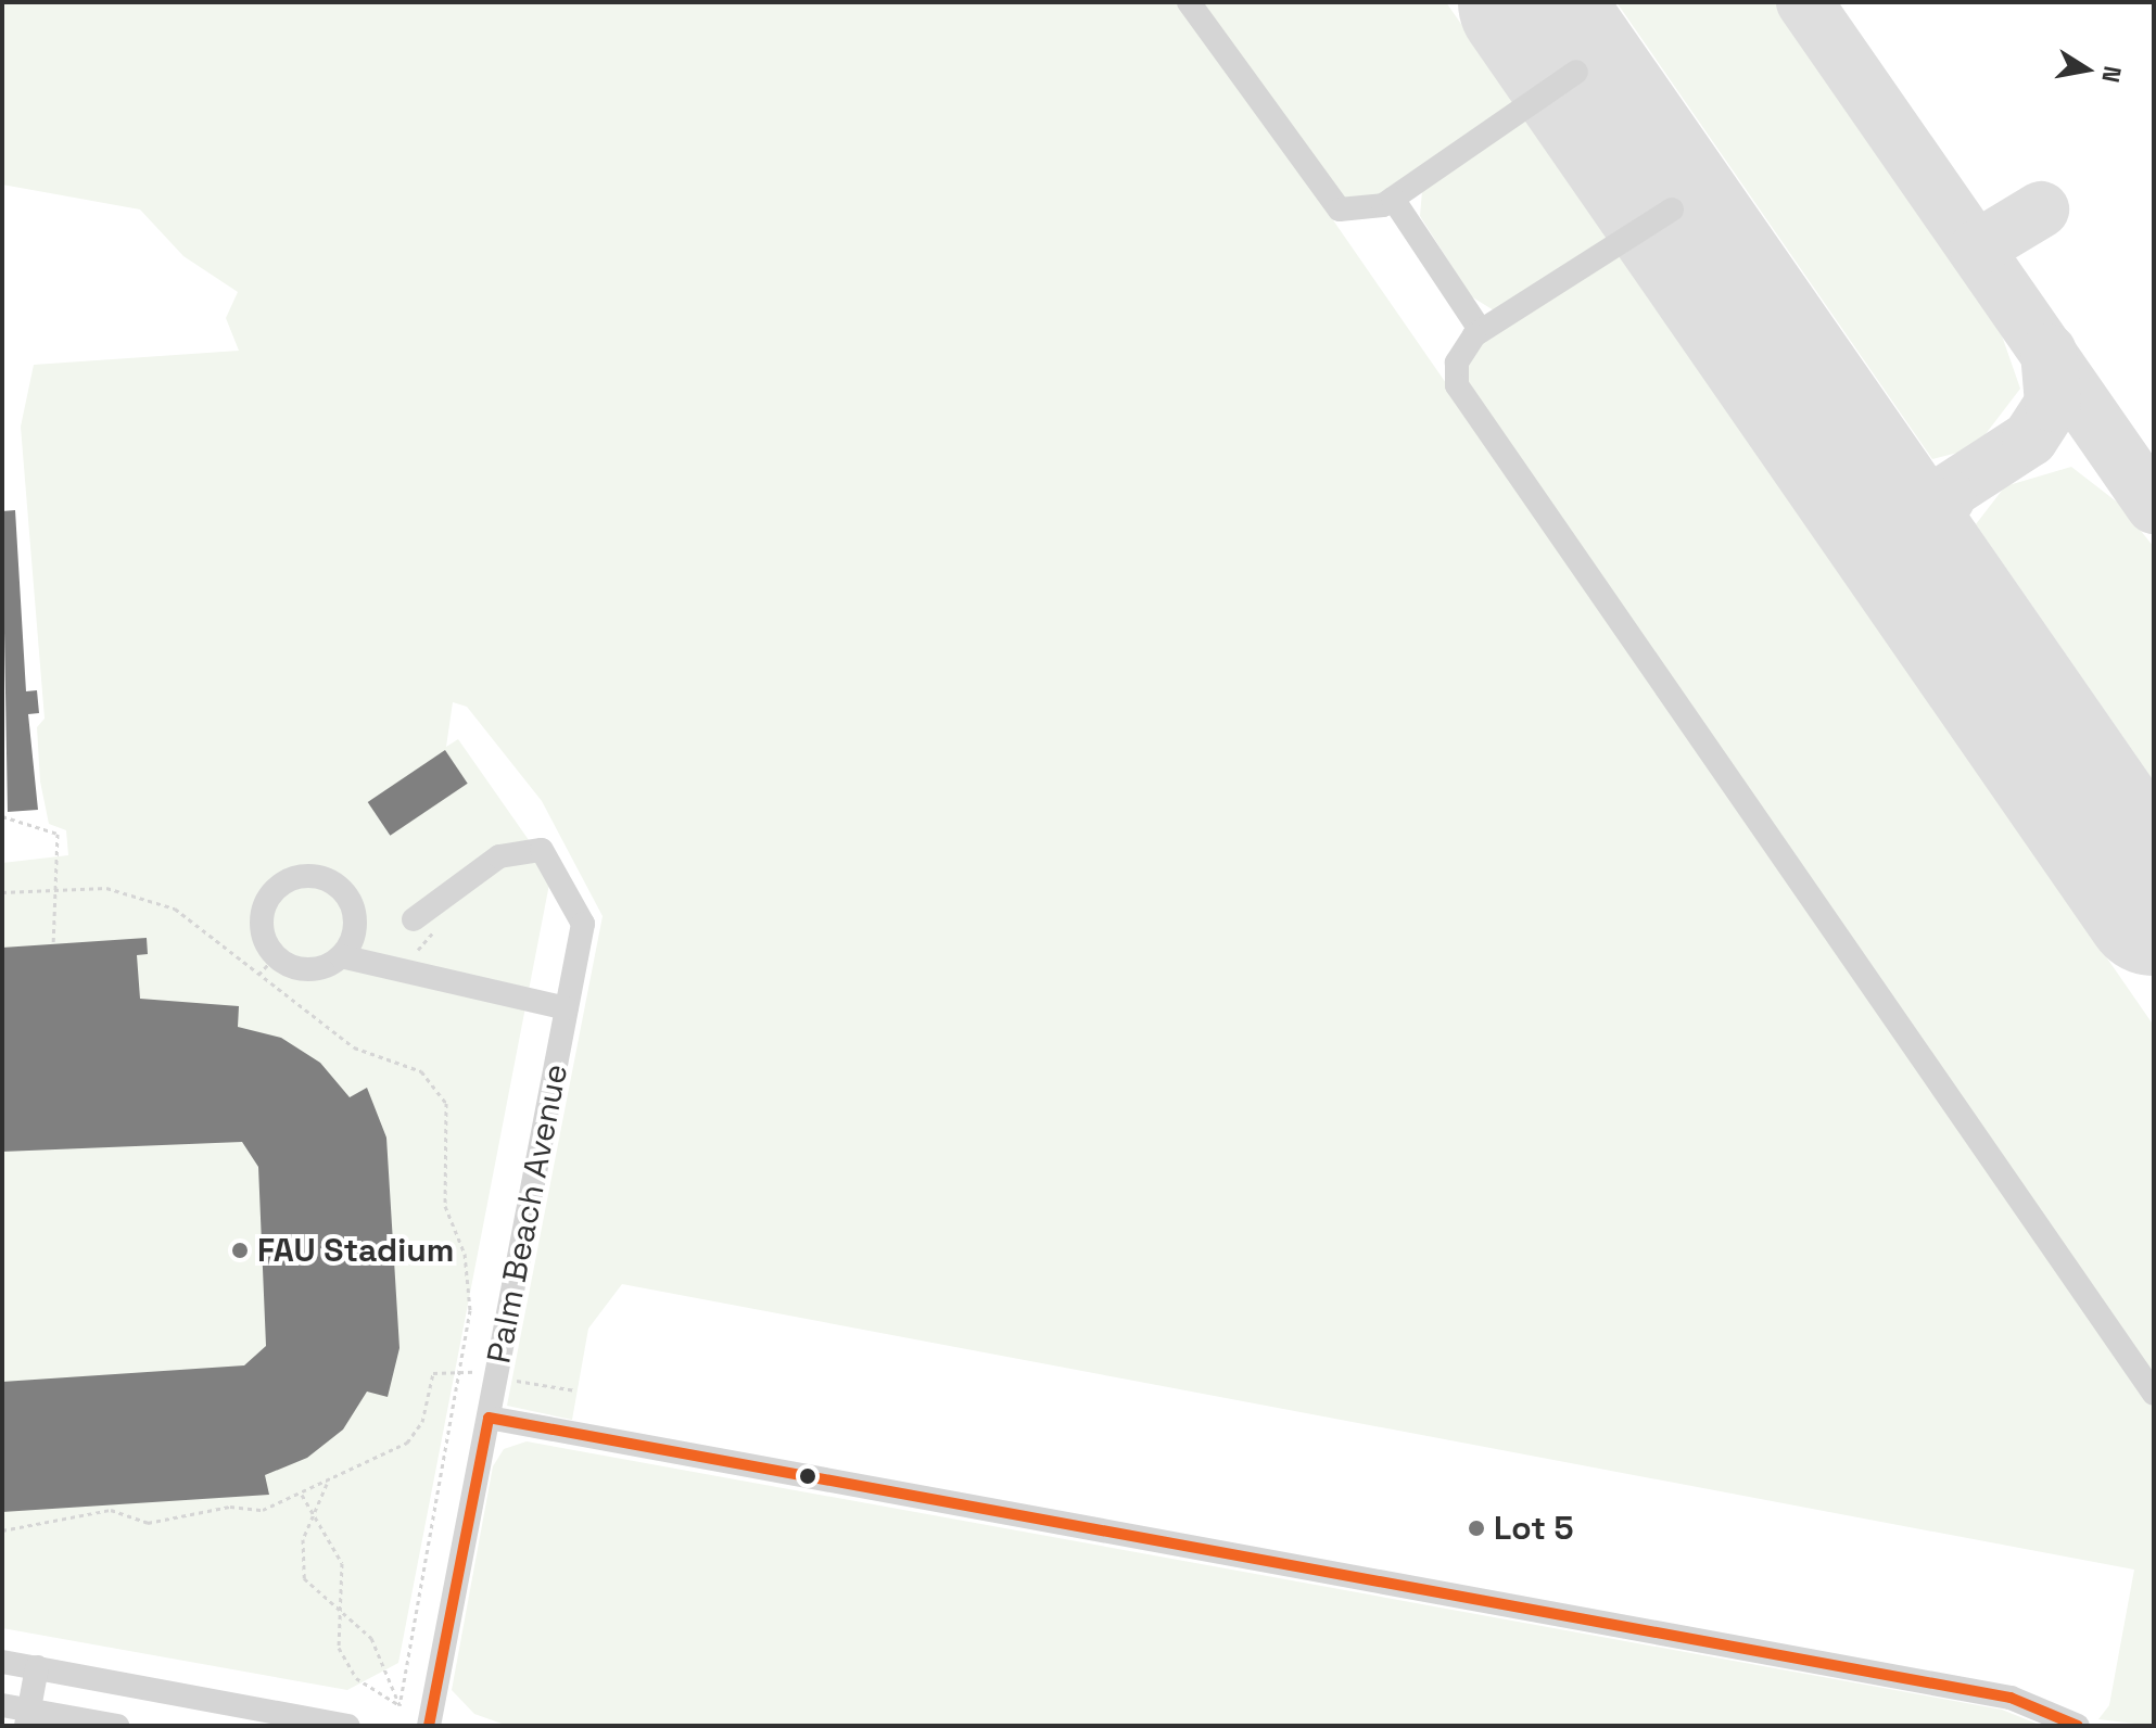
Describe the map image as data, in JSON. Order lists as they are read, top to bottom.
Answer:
{
  "streets": {
    "street": ["Palm Beach Avenue"]
  },
  "places": ["FAU Stadium", "Lot 5"],
  "north": "right"
}
